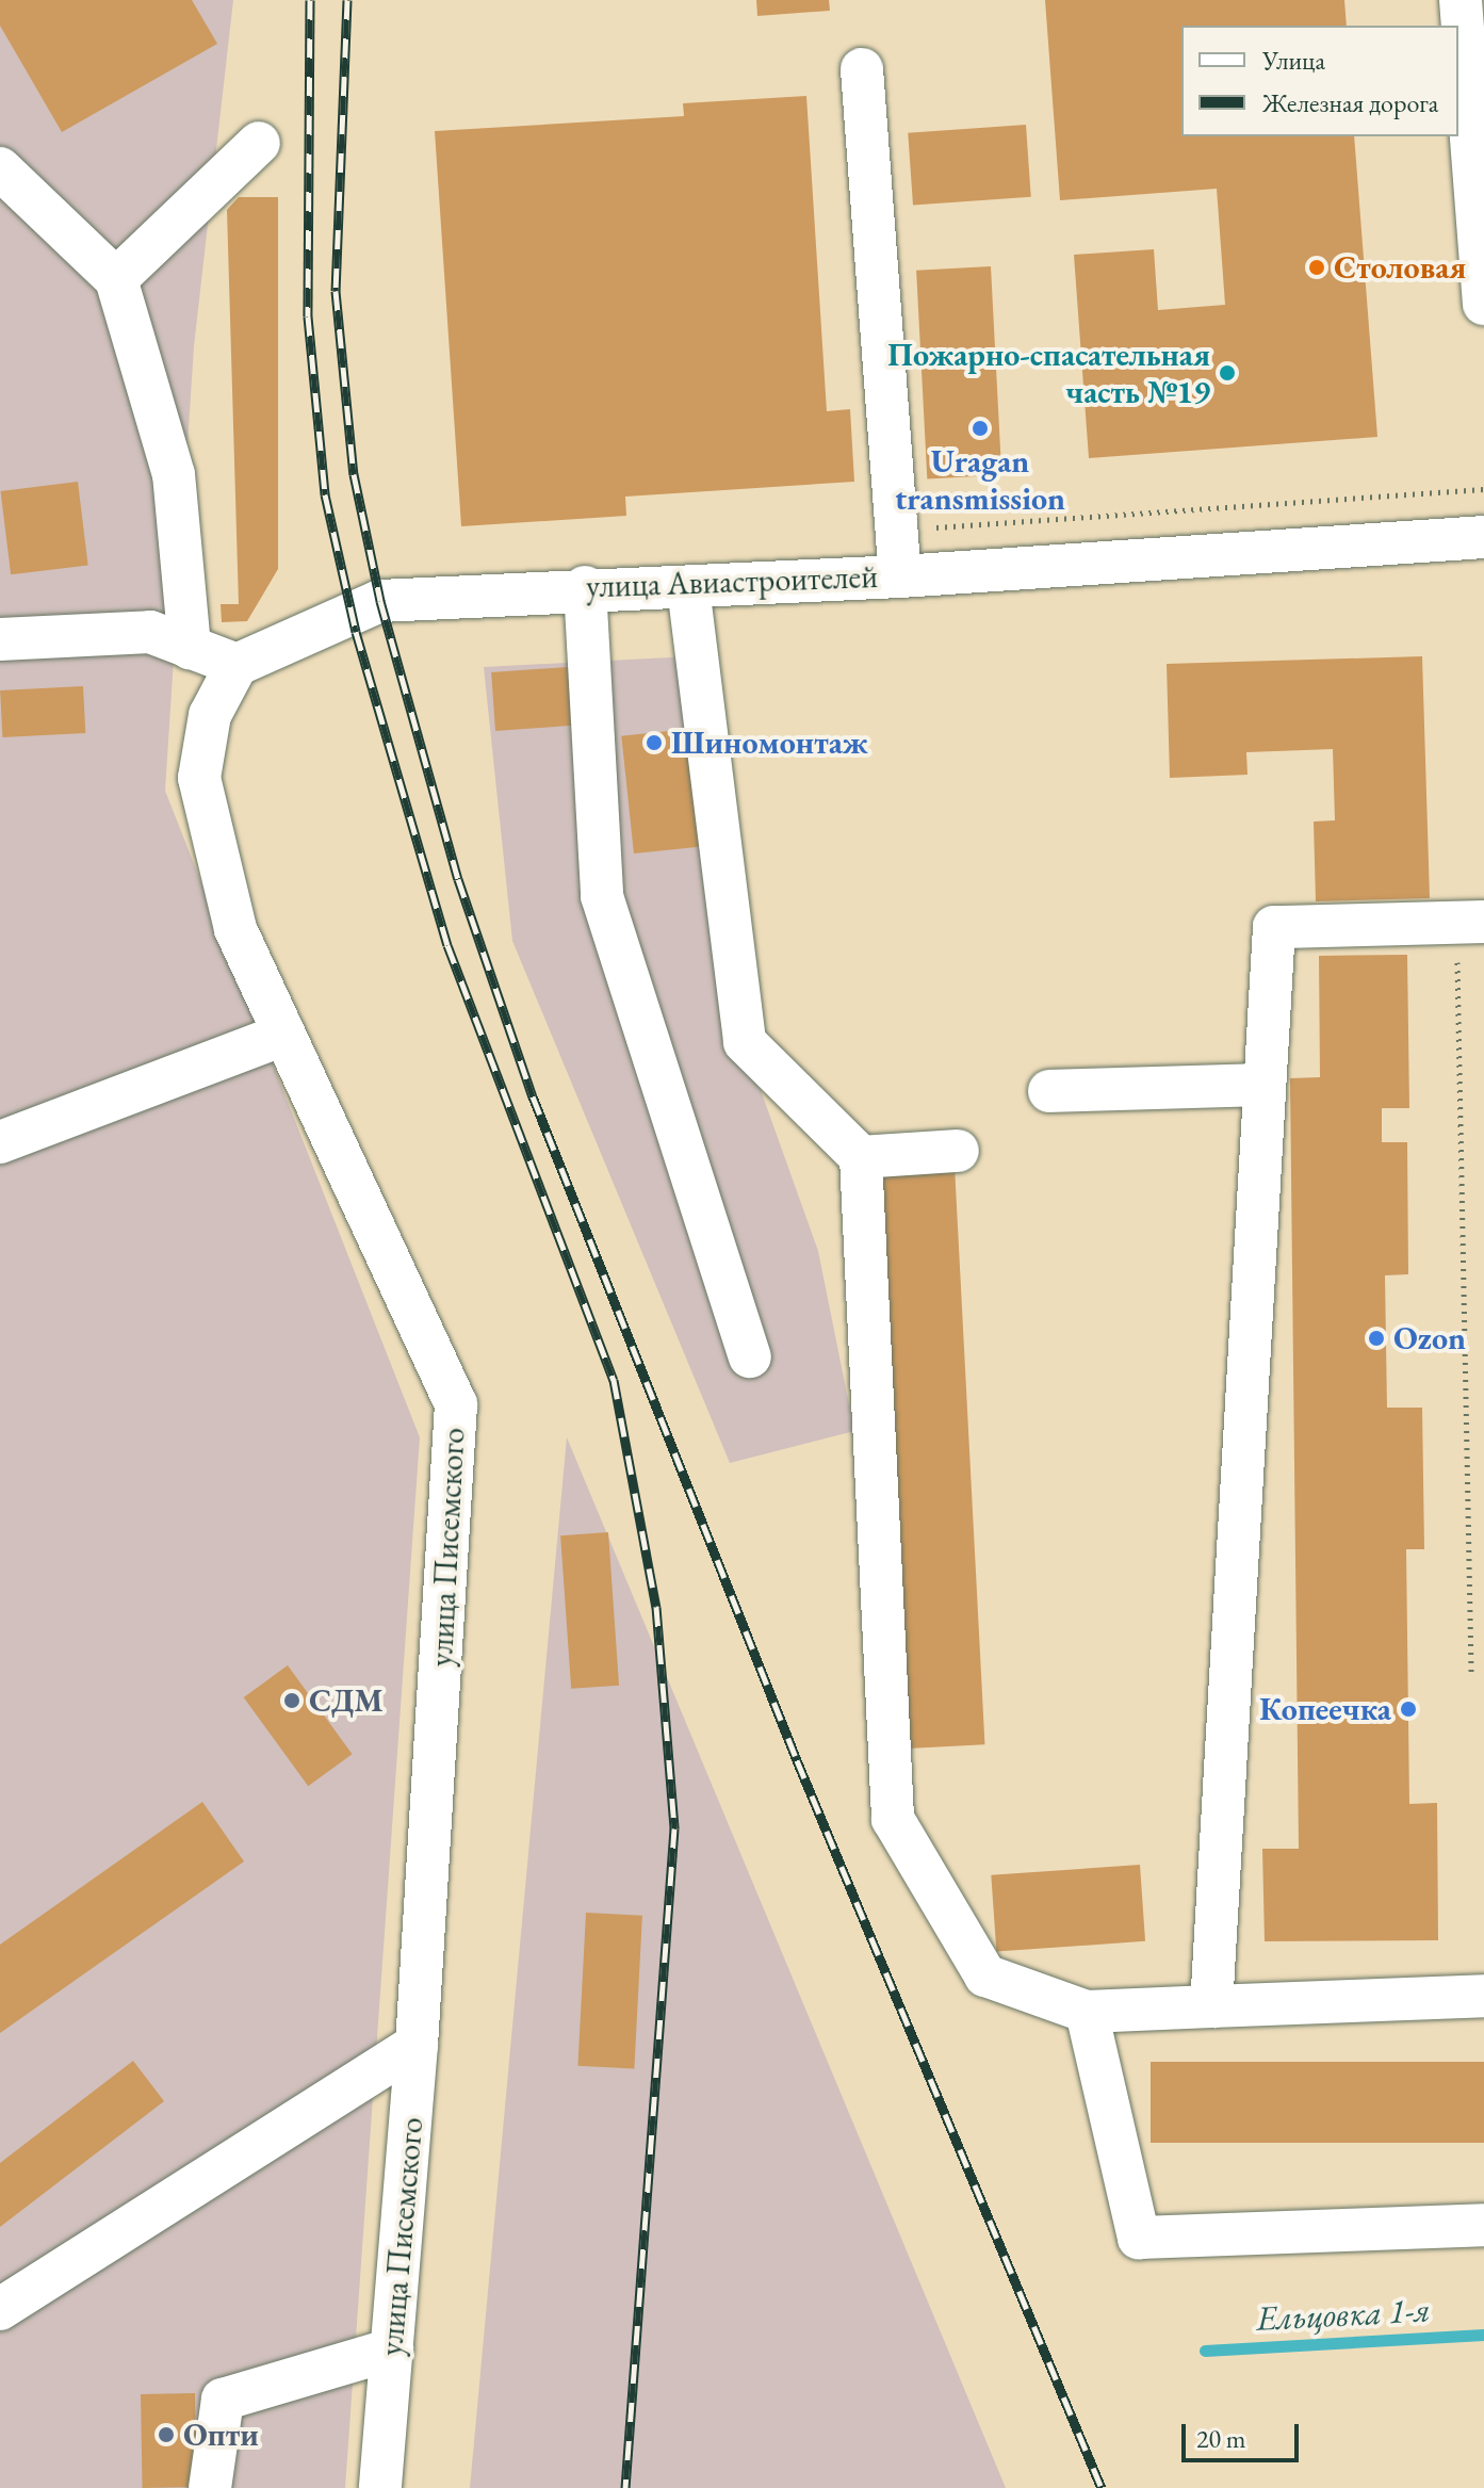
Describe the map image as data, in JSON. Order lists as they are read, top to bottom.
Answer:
{
  "streets": {
    "street": ["улица Авиастроителей", "улица Писемского"]
  },
  "crossings": [
    ["улица Авиастроителей", "улица Писемского"]
  ],
  "water": ["Ельцовка 1-я"],
  "places": [
    "Столовая",
    "Пожарно-спасательная часть №19",
    "Uragan transmission",
    "Шиномонтаж",
    "Ozon",
    "СДМ",
    "Копеечка",
    "Опти"
  ],
  "legend": ["Улица", "Железная дорога"],
  "scale_bar": "20 m"
}
